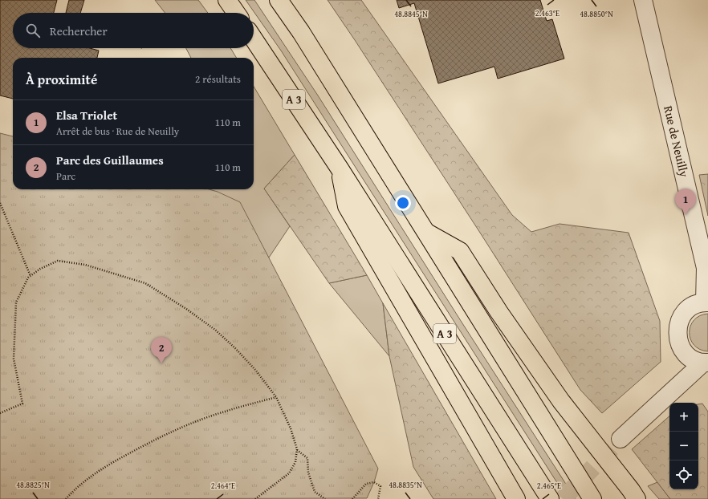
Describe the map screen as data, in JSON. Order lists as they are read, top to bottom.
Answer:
{
  "streets": {
    "highway": ["A 3"],
    "street": ["Rue de Neuilly"]
  },
  "page": {
    "search": "Rechercher",
    "heading": ["À proximité", "2 résultats"],
    "list": [
      {
        "mark": "1",
        "name": "Elsa Triolet",
        "note": "Arrêt de bus · Rue de Neuilly",
        "value": "110 m"
      },
      {
        "mark": "2",
        "name": "Parc des Guillaumes",
        "note": "Parc",
        "value": "110 m"
      }
    ],
    "pins": ["1", "2"],
    "map_buttons": ["+", "−"]
  },
  "coordinates": [
    "2.463°E",
    "48.8845°N",
    "48.8850°N",
    "48.8825°N",
    "48.8835°N",
    "2.464°E",
    "2.465°E"
  ]
}
